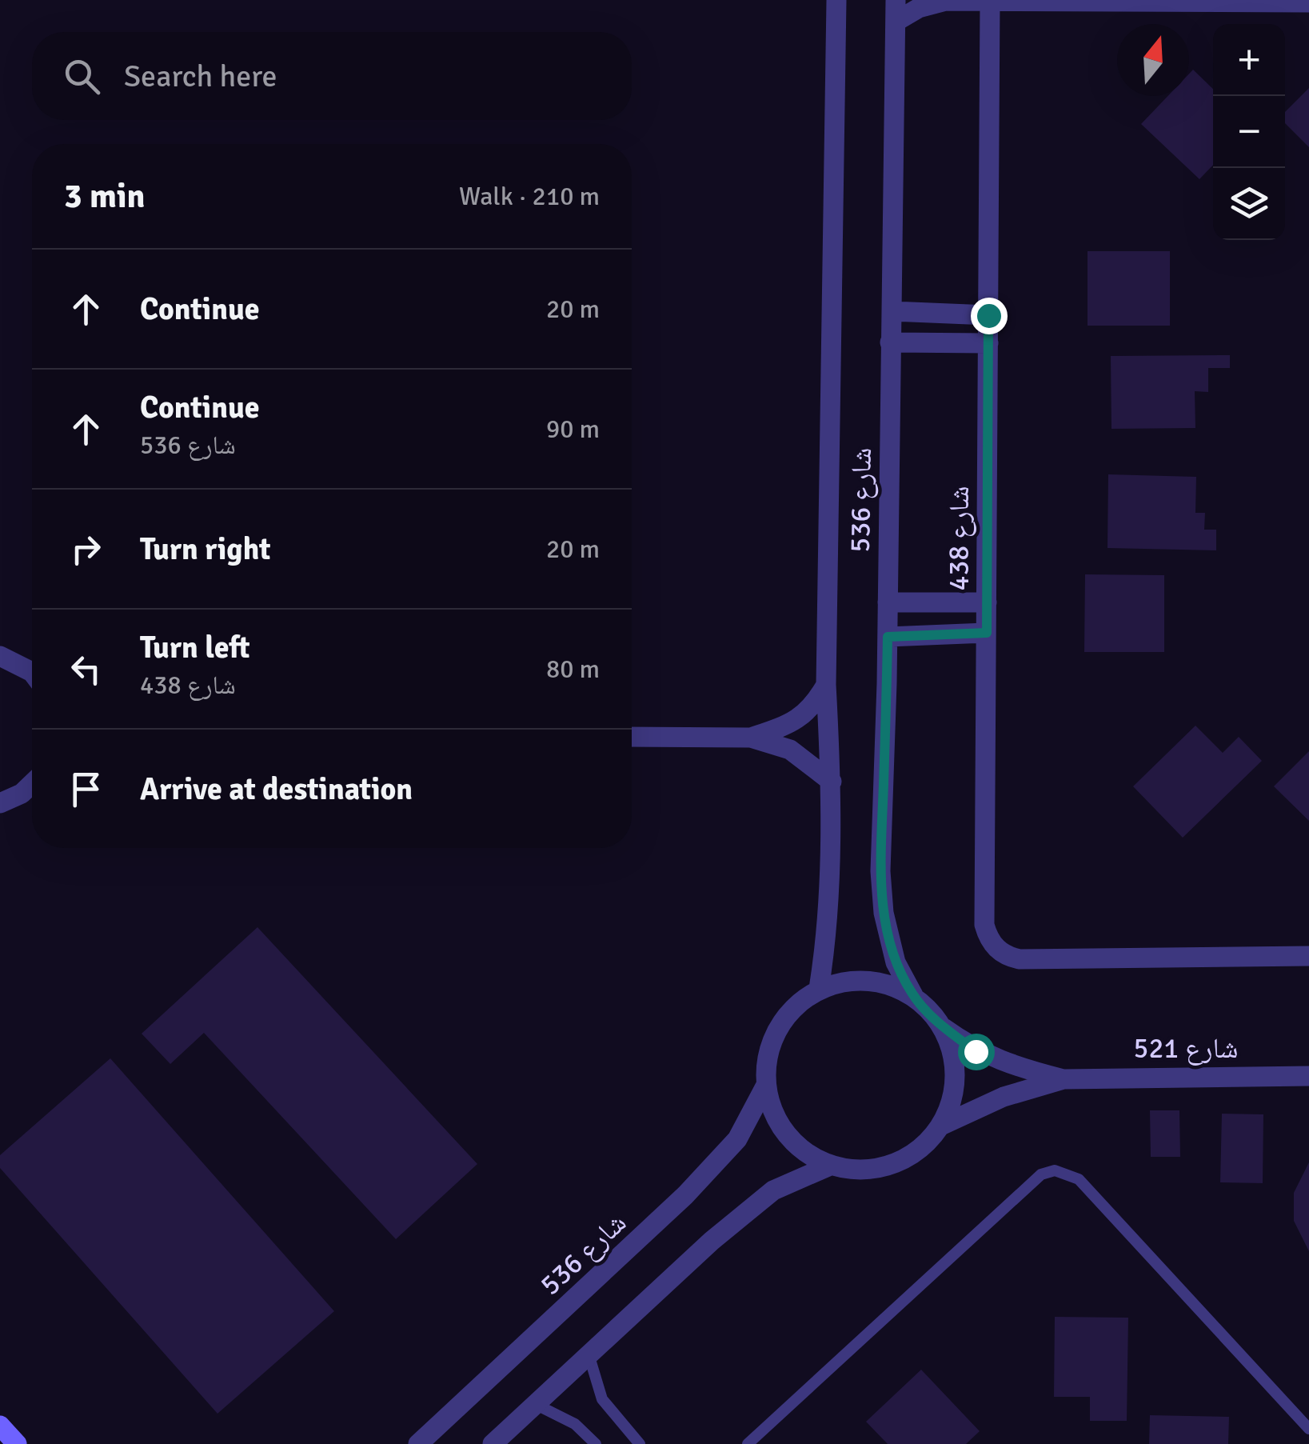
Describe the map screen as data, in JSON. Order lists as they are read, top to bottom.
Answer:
{
  "streets": {
    "street": ["شارع 536", "شارع 438", "شارع 521"]
  },
  "crossings": [
    ["شارع 536", "شارع 521"]
  ],
  "north": "top",
  "page": {
    "map_buttons": ["+", "−"],
    "search": "Search here",
    "heading": ["3 min", "Walk · 210 m"],
    "list": [
      ["Continue", "20 m"],
      ["Continue", "شارع 536", "90 m"],
      ["Turn right", "20 m"],
      ["Turn left", "شارع 438", "80 m"],
      "Arrive at destination"
    ]
  }
}
